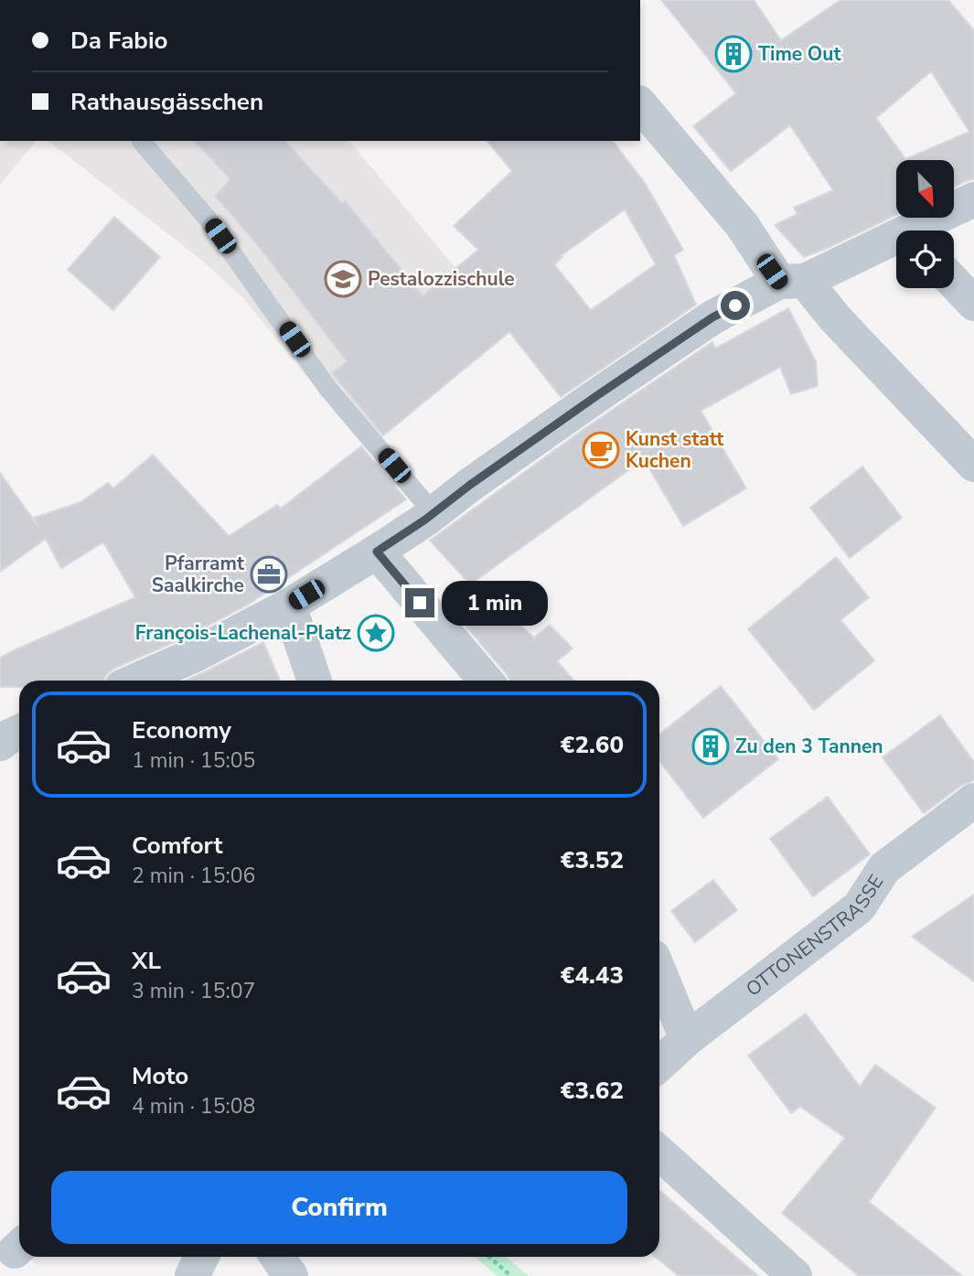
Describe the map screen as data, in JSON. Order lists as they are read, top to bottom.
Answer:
{
  "streets": {
    "street": ["OTTONENSTRASSE"]
  },
  "places": {
    "building": ["Time Out", "Zu den 3 Tannen"],
    "school or university": ["Pestalozzischule"],
    "cafe": ["Kunst statt Kuchen"],
    "office": ["Pfarramt Saalkirche"],
    "place": ["François-Lachenal-Platz"]
  },
  "north": "bottom right",
  "page": {
    "banner": ["Da Fabio", "Rathausgässchen"],
    "bubble": "1 min",
    "list": [
      {
        "name": "Economy",
        "note": "1 min · 15:05",
        "value": "€2.60"
      },
      {
        "name": "Comfort",
        "note": "2 min · 15:06",
        "value": "€3.52"
      },
      {
        "name": "XL",
        "note": "3 min · 15:07",
        "value": "€4.43"
      },
      {
        "name": "Moto",
        "note": "4 min · 15:08",
        "value": "€3.62"
      }
    ],
    "buttons": "Confirm"
  }
}
